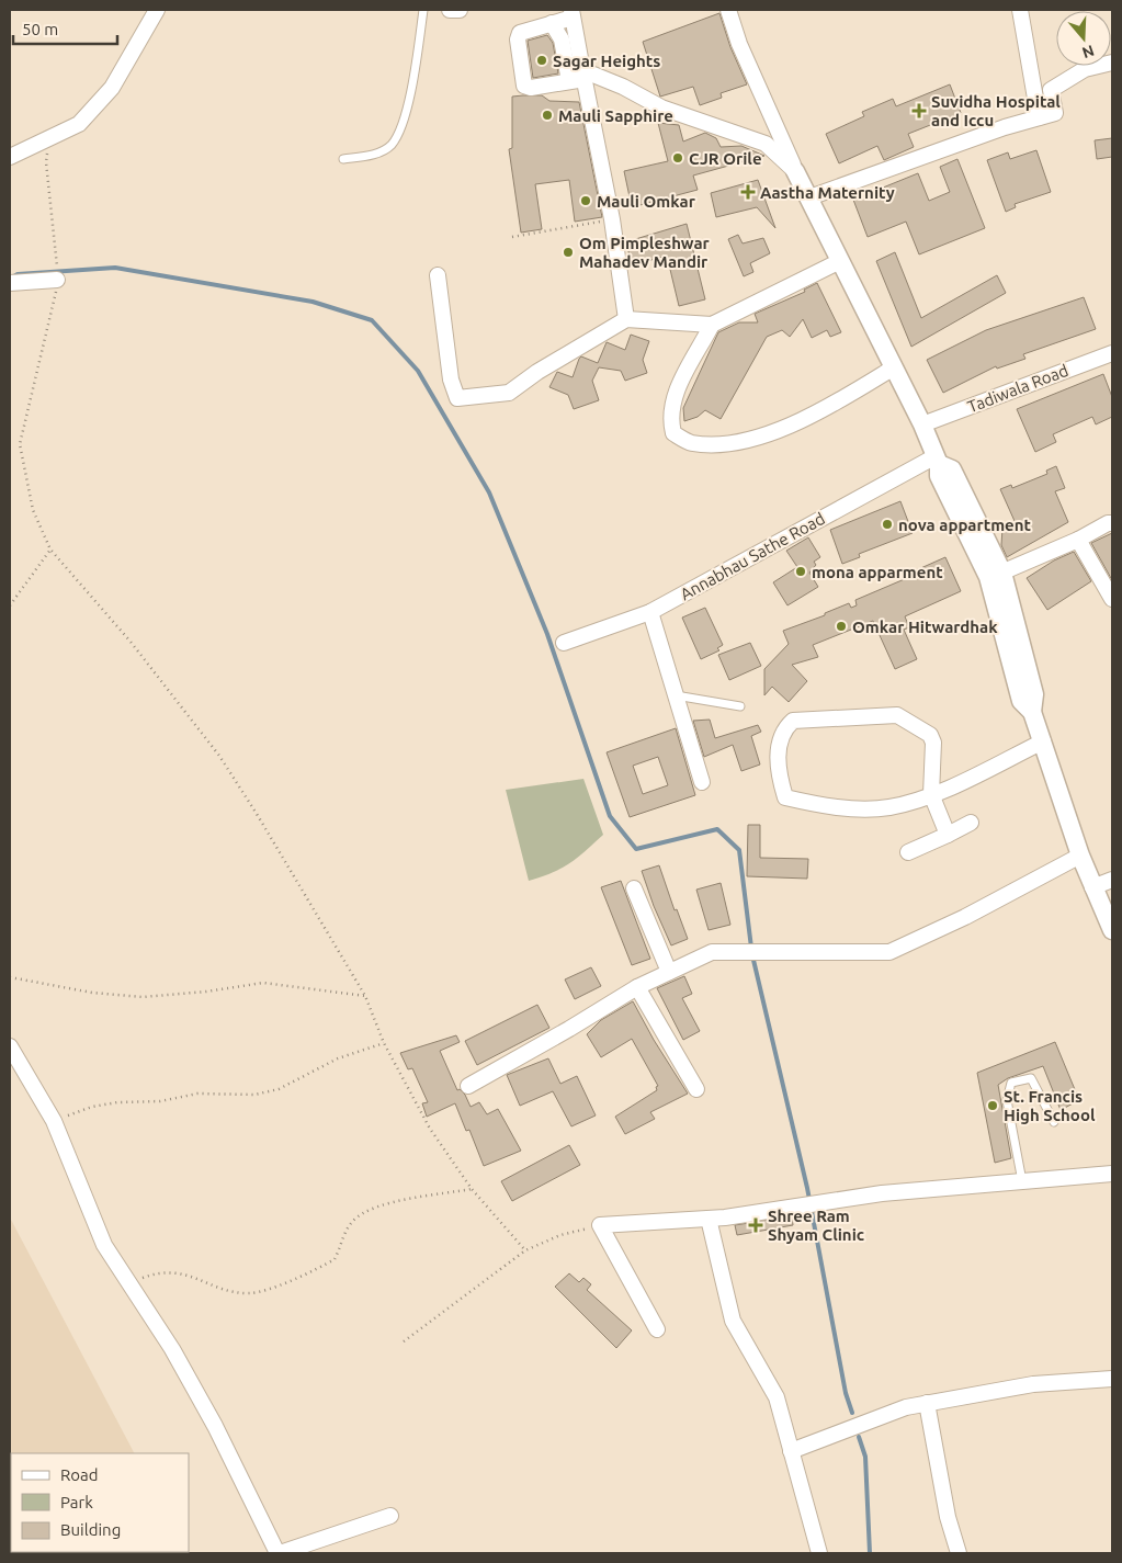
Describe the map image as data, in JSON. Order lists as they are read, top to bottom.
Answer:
{
  "streets": {
    "street": ["Tadiwala Road", "Annabhau Sathe Road"]
  },
  "places": {
    "other": [
      "Sagar Heights",
      "Mauli Sapphire",
      "CJR Orile",
      "Mauli Omkar",
      "Om Pimpleshwar Mahadev Mandir",
      "nova appartment",
      "mona apparment",
      "Omkar Hitwardhak",
      "St. Francis High School"
    ],
    "health": ["Suvidha Hospital and Iccu", "Aastha Maternity", "Shree Ram Shyam Clinic"]
  },
  "legend": ["Road", "Park", "Building"],
  "scale_bar": "50 m",
  "north": "bottom"
}
